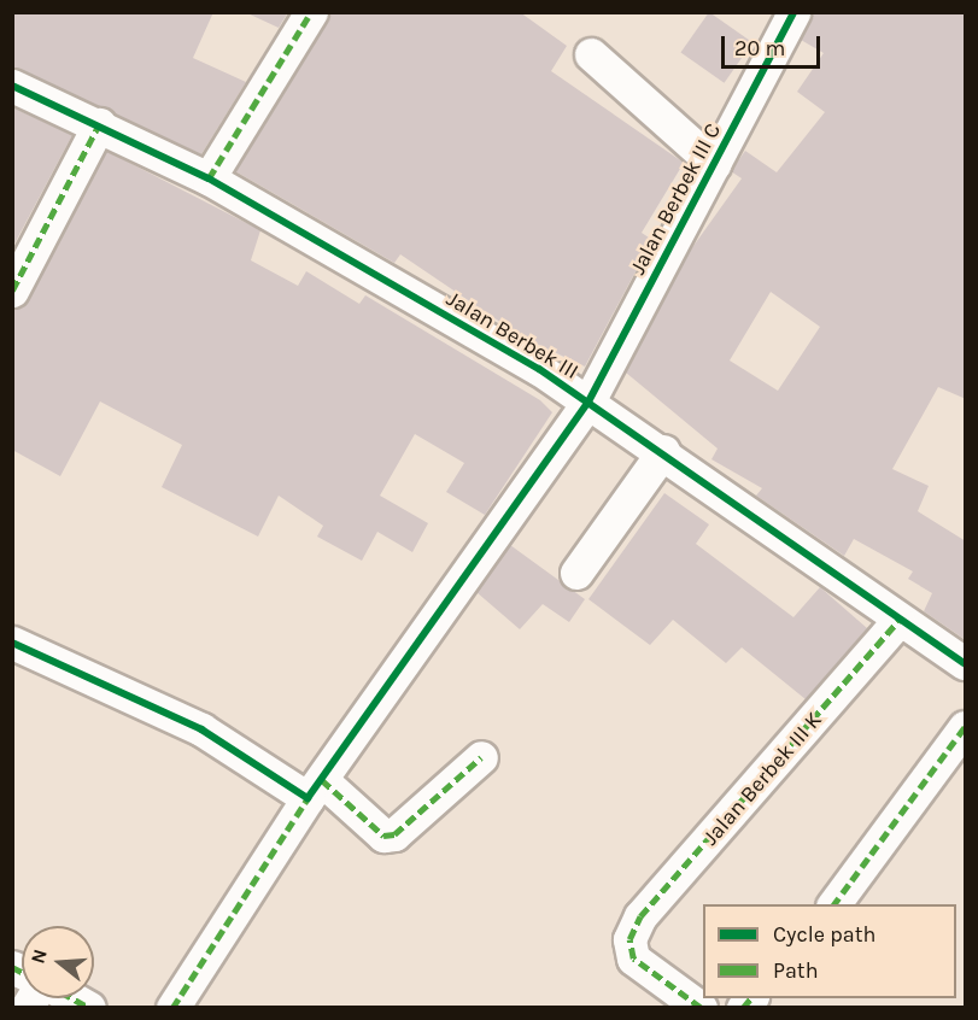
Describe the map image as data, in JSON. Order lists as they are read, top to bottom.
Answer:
{
  "streets": {
    "street": ["Jalan Berbek III C", "Jalan Berbek III", "Jalan Berbek III K"]
  },
  "crossings": [
    ["Jalan Berbek III C", "Jalan Berbek III"],
    ["Jalan Berbek III", "Jalan Berbek III K"]
  ],
  "legend": ["Cycle path", "Path"],
  "scale_bar": "20 m",
  "north": "left"
}
